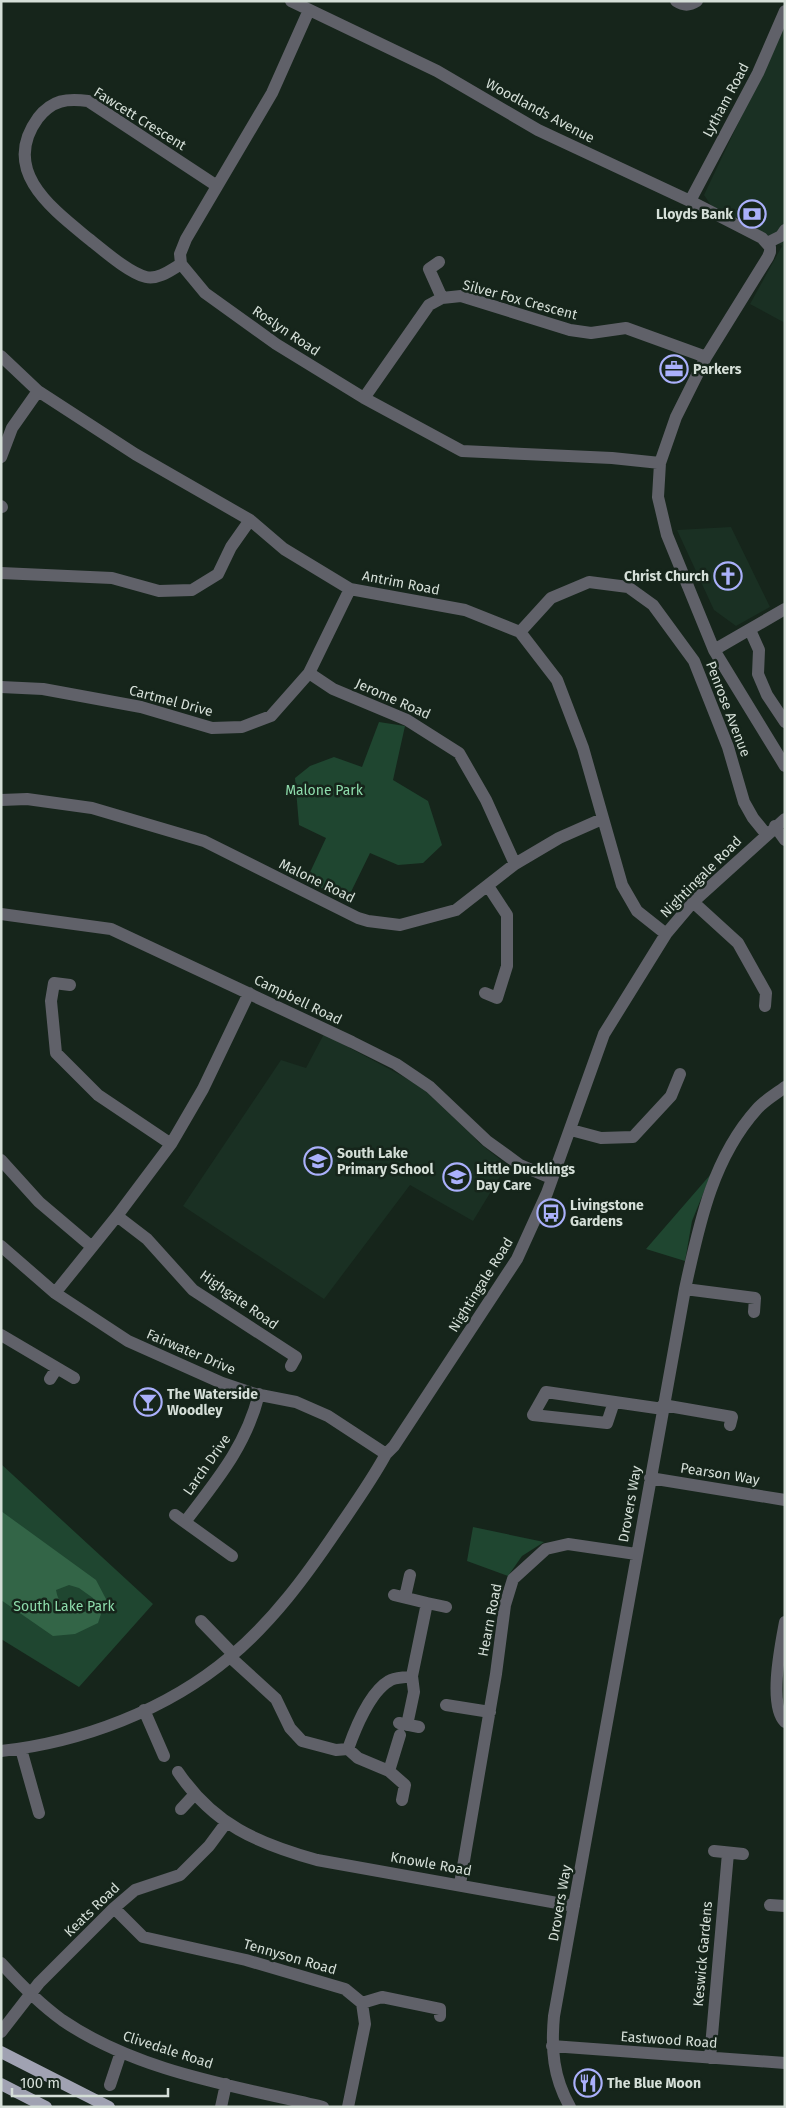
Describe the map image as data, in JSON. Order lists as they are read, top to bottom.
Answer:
{
  "streets": {
    "street": [
      "Lytham Road",
      "Woodlands Avenue",
      "Fawcett Crescent",
      "Silver Fox Crescent",
      "Roslyn Road",
      "Antrim Road",
      "Jerome Road",
      "Cartmel Drive",
      "Penrose Avenue",
      "Nightingale Road",
      "Malone Road",
      "Campbell Road",
      "Highgate Road",
      "Fairwater Drive",
      "Larch Drive",
      "Pearson Way",
      "Drovers Way",
      "Hearn Road",
      "Knowle Road",
      "Keats Road",
      "Keswick Gardens",
      "Tennyson Road",
      "Eastwood Road",
      "Clivedale Road"
    ]
  },
  "crossings": [
    ["Lytham Road", "Woodlands Avenue"],
    ["Fawcett Crescent", "Roslyn Road"],
    ["Silver Fox Crescent", "Roslyn Road"],
    ["Antrim Road", "Cartmel Drive"],
    ["Antrim Road", "Penrose Avenue"],
    ["Jerome Road", "Cartmel Drive"],
    ["Jerome Road", "Malone Road"],
    ["Penrose Avenue", "Nightingale Road"],
    ["Nightingale Road", "Campbell Road"],
    ["Nightingale Road", "Fairwater Drive"],
    ["Fairwater Drive", "Larch Drive"],
    ["Pearson Way", "Drovers Way"],
    ["Drovers Way", "Hearn Road"],
    ["Drovers Way", "Knowle Road"],
    ["Drovers Way", "Eastwood Road"],
    ["Hearn Road", "Knowle Road"],
    ["Knowle Road", "Keats Road"],
    ["Keats Road", "Tennyson Road"],
    ["Keats Road", "Clivedale Road"],
    ["Keswick Gardens", "Eastwood Road"]
  ],
  "parks": ["Malone Park", "South Lake Park"],
  "places": {
    "bank": ["Lloyds Bank"],
    "office": ["Parkers"],
    "church": ["Christ Church"],
    "school or university": ["South Lake Primary School", "Little Ducklings Day Care"],
    "bus stop": ["Livingstone Gardens"],
    "bar": ["The Waterside Woodley"],
    "restaurant": ["The Blue Moon"]
  },
  "scale_bar": "100 m"
}
